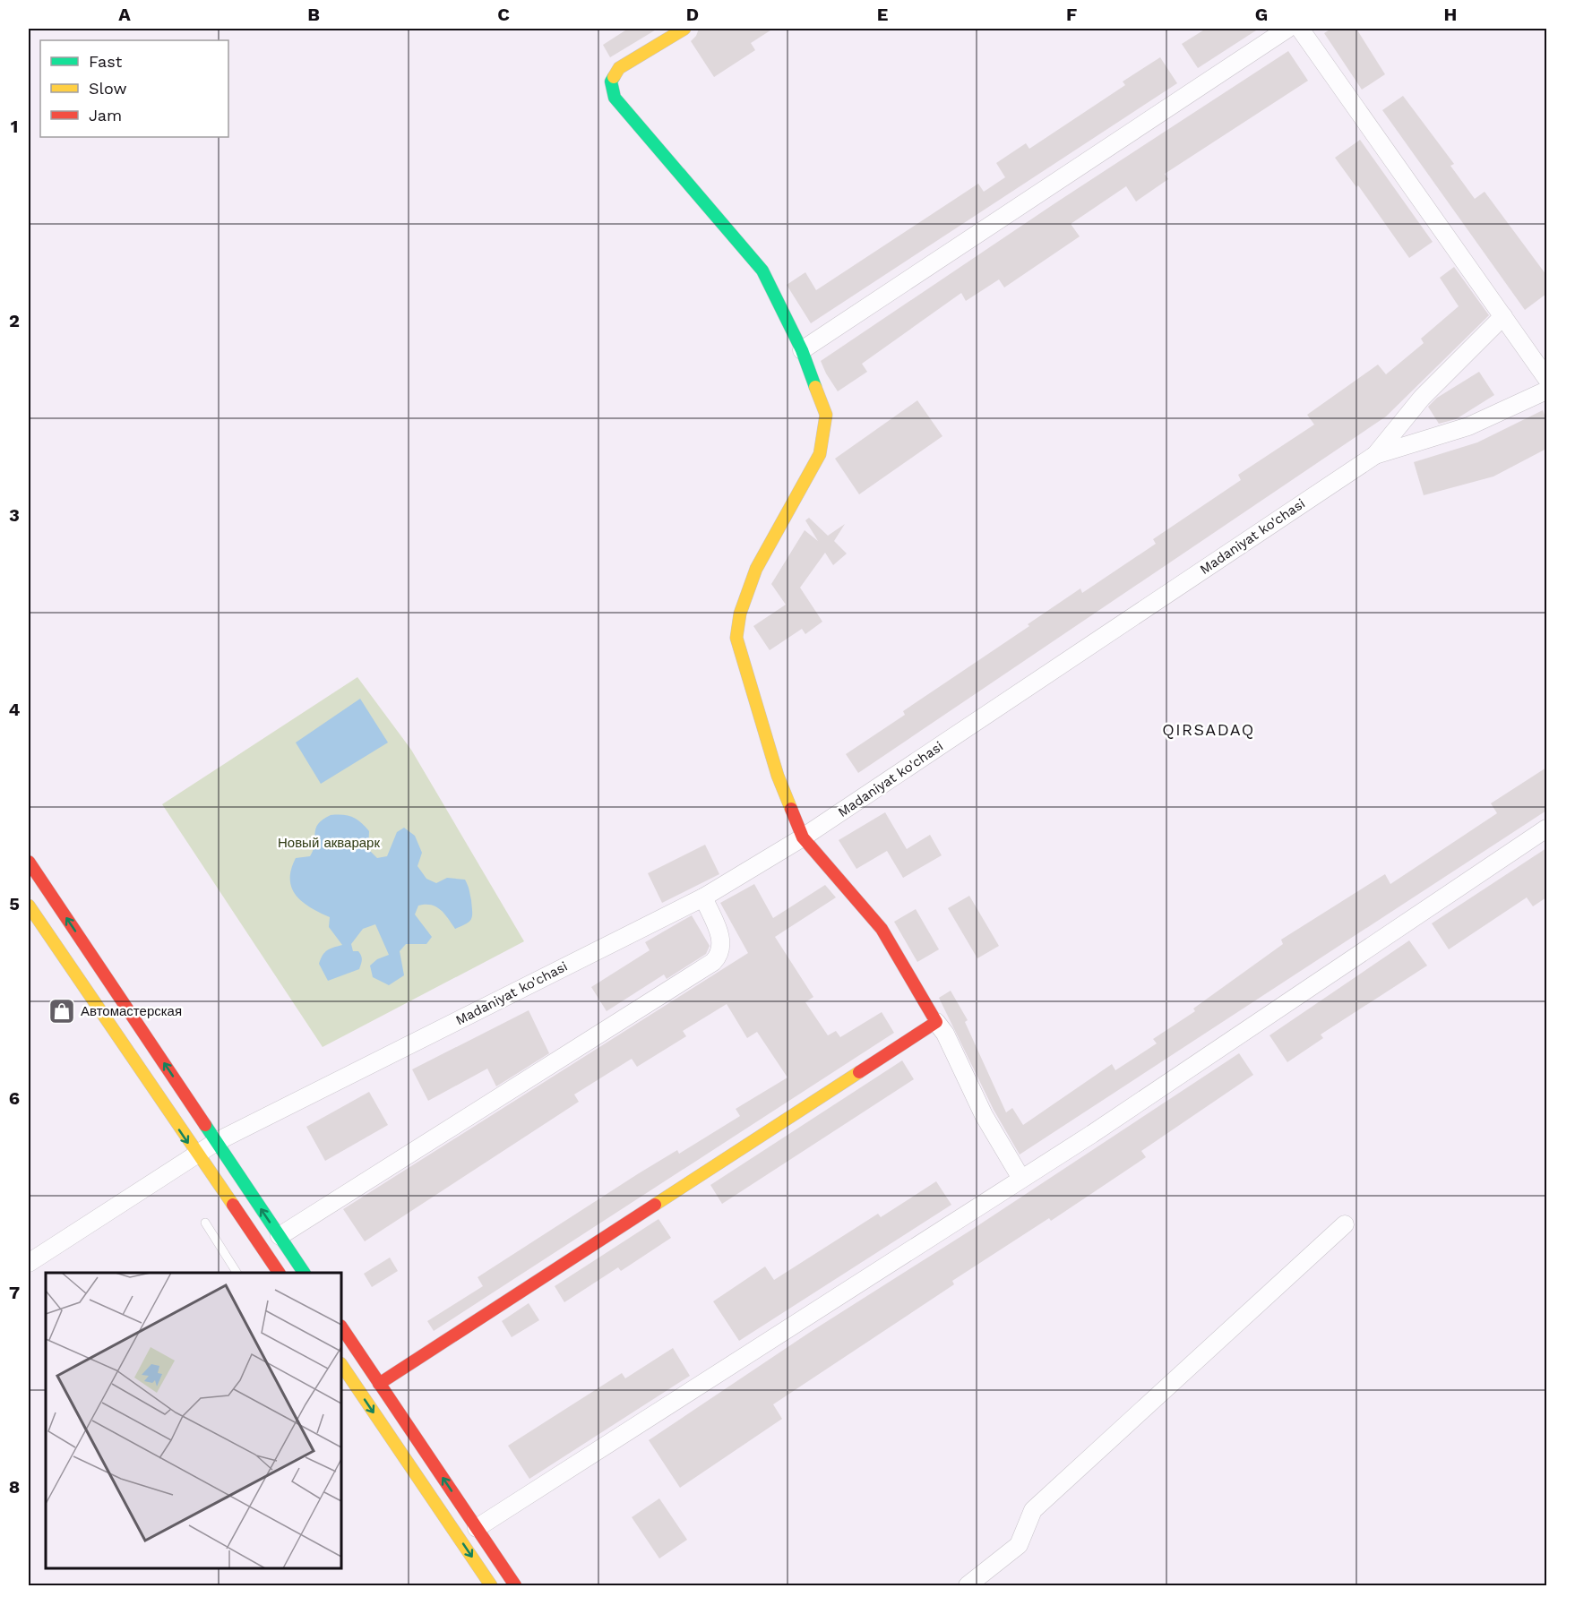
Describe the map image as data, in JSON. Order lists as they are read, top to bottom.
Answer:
{
  "streets": {
    "street": ["Madaniyat ko'chasi"]
  },
  "districts": ["QIRSADAQ"],
  "parks": ["Новый акварарк"],
  "places": {
    "shop": ["Автомастерская"]
  },
  "legend": ["Fast", "Slow", "Jam"],
  "grid": {
    "columns": [
      "A",
      "B",
      "C",
      "D",
      "E",
      "F",
      "G",
      "H"
    ],
    "rows": [
      "1",
      "2",
      "3",
      "4",
      "5",
      "6",
      "7",
      "8"
    ]
  }
}
